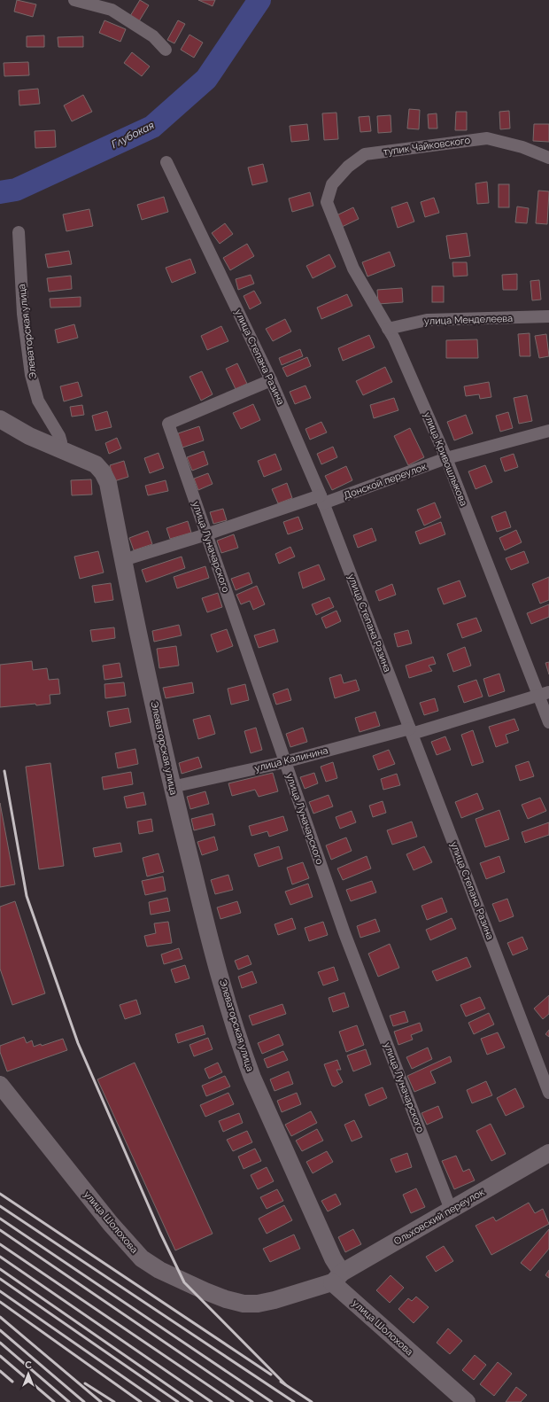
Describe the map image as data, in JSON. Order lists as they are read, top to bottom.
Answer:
{
  "streets": {
    "street": [
      "тупик Чайковского",
      "улица Менделеева",
      "Элеваторская улица",
      "улица Степана Разина",
      "улица Кривошлыкова",
      "Донской переулок",
      "улица Луначарского",
      "улица Калинина",
      "Ольховский переулок",
      "улица Шолохова"
    ]
  },
  "crossings": [
    ["тупик Чайковского", "улица Кривошлыкова"],
    ["улица Менделеева", "улица Кривошлыкова"],
    ["Элеваторская улица", "Донской переулок"],
    ["Элеваторская улица", "улица Калинина"],
    ["Элеваторская улица", "Ольховский переулок"],
    ["Элеваторская улица", "улица Шолохова"],
    ["улица Степана Разина", "Донской переулок"],
    ["улица Степана Разина", "улица Луначарского"],
    ["улица Степана Разина", "улица Калинина"],
    ["улица Кривошлыкова", "Донской переулок"],
    ["улица Кривошлыкова", "улица Калинина"],
    ["Донской переулок", "улица Луначарского"],
    ["улица Луначарского", "улица Калинина"],
    ["улица Луначарского", "Ольховский переулок"],
    ["Ольховский переулок", "улица Шолохова"]
  ],
  "water": ["Глубокая"],
  "north": "top"
}
